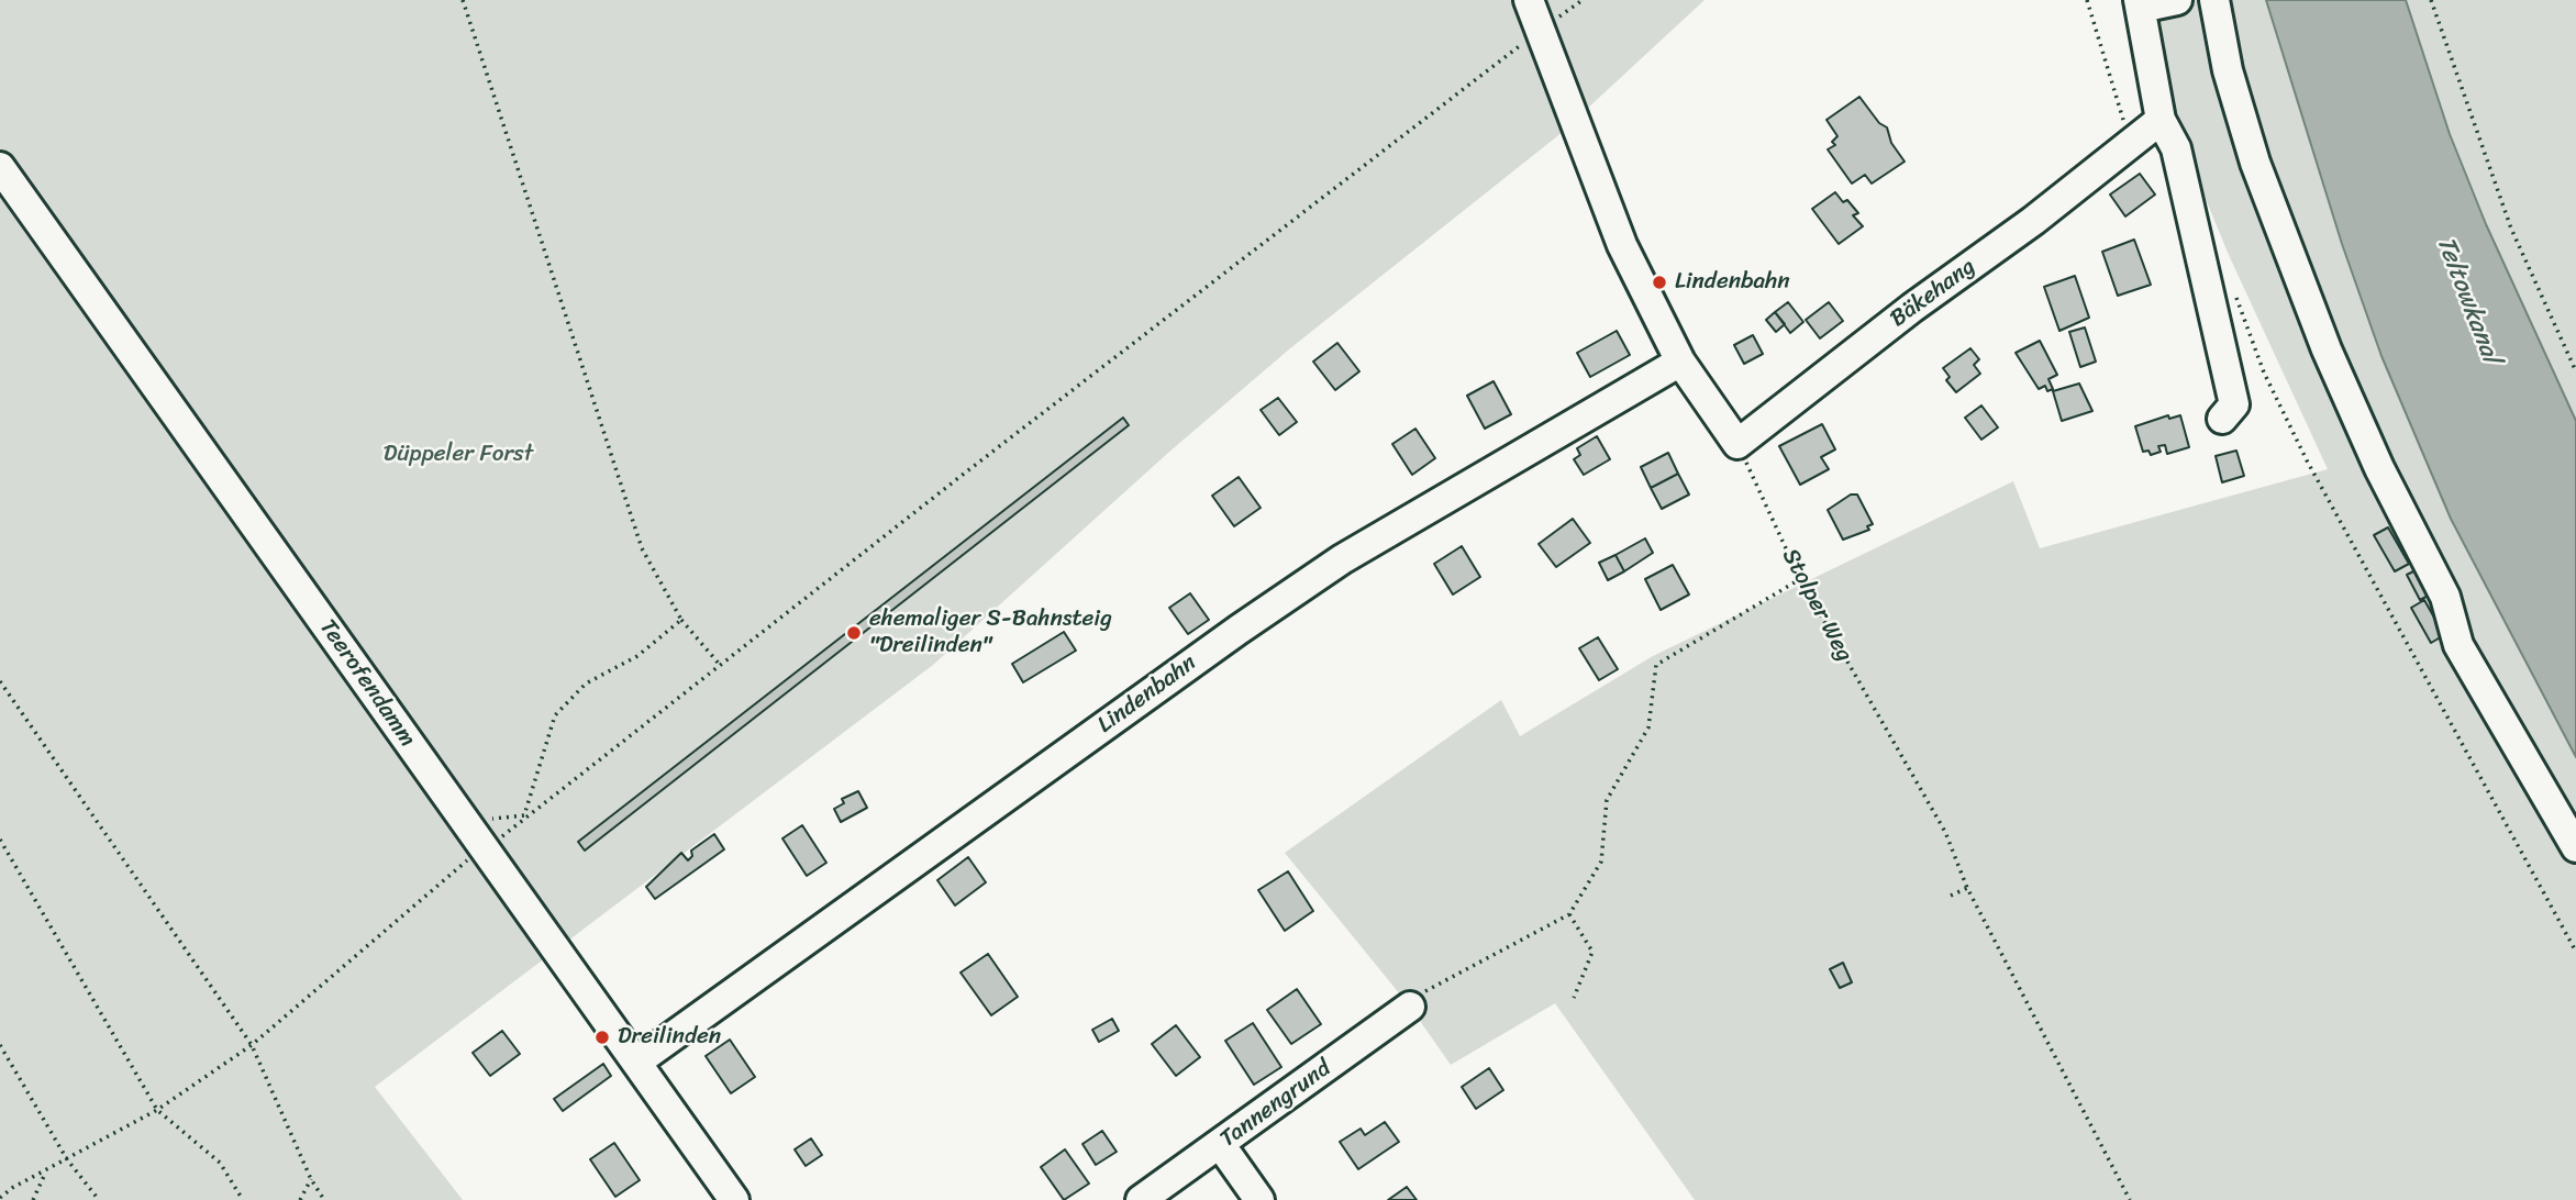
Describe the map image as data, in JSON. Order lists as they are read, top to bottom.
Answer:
{
  "streets": {
    "street": [
      "Bäkehang",
      "Teerofendamm",
      "Lindenbahn",
      "Tannengrund"
    ],
    "path": ["Stolper Weg"]
  },
  "crossings": [
    ["Bäkehang", "Stolper Weg"],
    ["Teerofendamm", "Lindenbahn"]
  ],
  "water": ["Teltowkanal"],
  "parks": ["Düppeler Forst"],
  "places": ["Lindenbahn", "ehemaliger S-Bahnsteig \"Dreilinden\"", "Dreilinden"]
}
